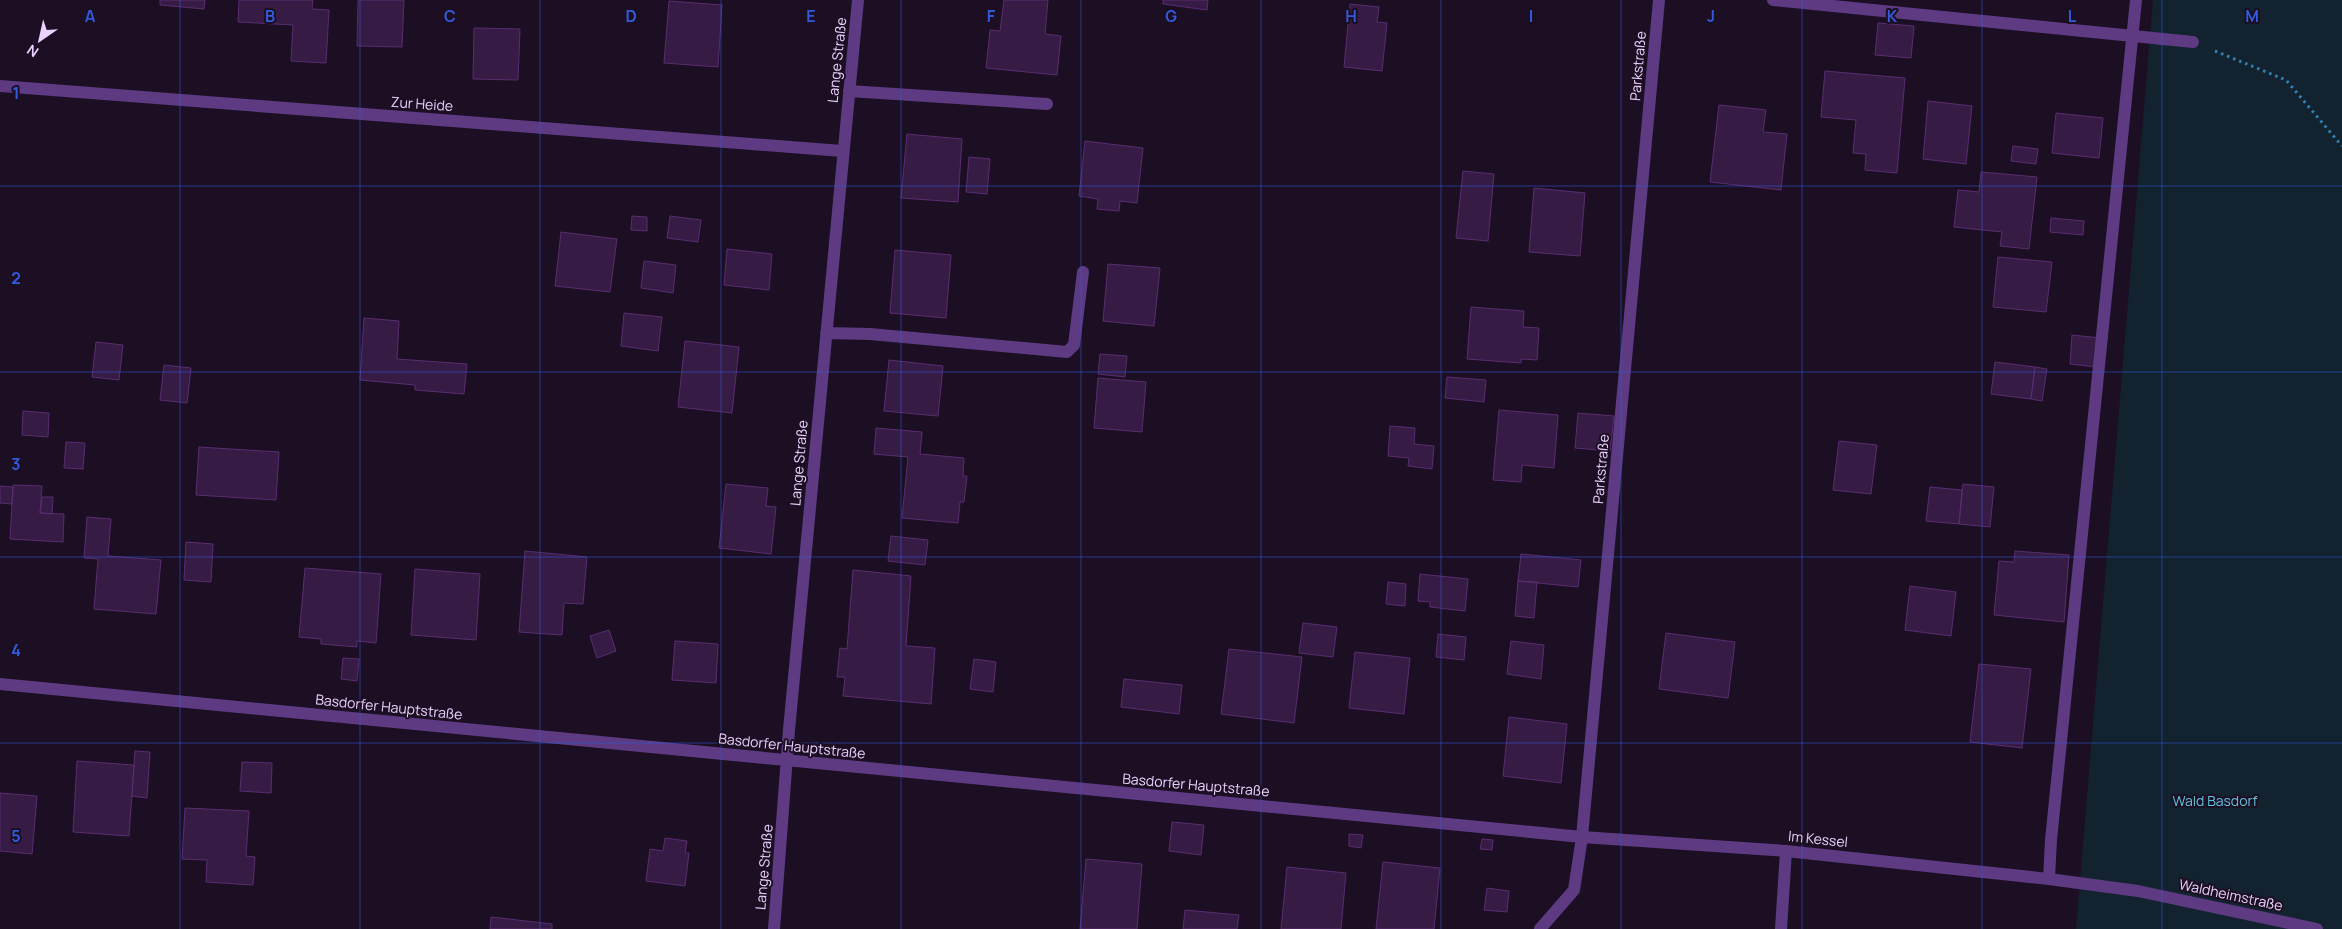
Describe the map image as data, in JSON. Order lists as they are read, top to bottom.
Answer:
{
  "streets": {
    "street": [
      "Lange Straße",
      "Parkstraße",
      "Zur Heide",
      "Basdorfer Hauptstraße",
      "Im Kessel",
      "Waldheimstraße"
    ]
  },
  "crossings": [
    ["Lange Straße", "Zur Heide"],
    ["Lange Straße", "Basdorfer Hauptstraße"],
    ["Parkstraße", "Basdorfer Hauptstraße"],
    ["Parkstraße", "Im Kessel"],
    ["Basdorfer Hauptstraße", "Im Kessel"],
    ["Im Kessel", "Waldheimstraße"]
  ],
  "parks": ["Wald Basdorf"],
  "north": "bottom left",
  "grid": {
    "columns": [
      "A",
      "B",
      "C",
      "D",
      "E",
      "F",
      "G",
      "H",
      "I",
      "J",
      "K",
      "L",
      "M"
    ],
    "rows": [
      "1",
      "2",
      "3",
      "4",
      "5"
    ]
  }
}
